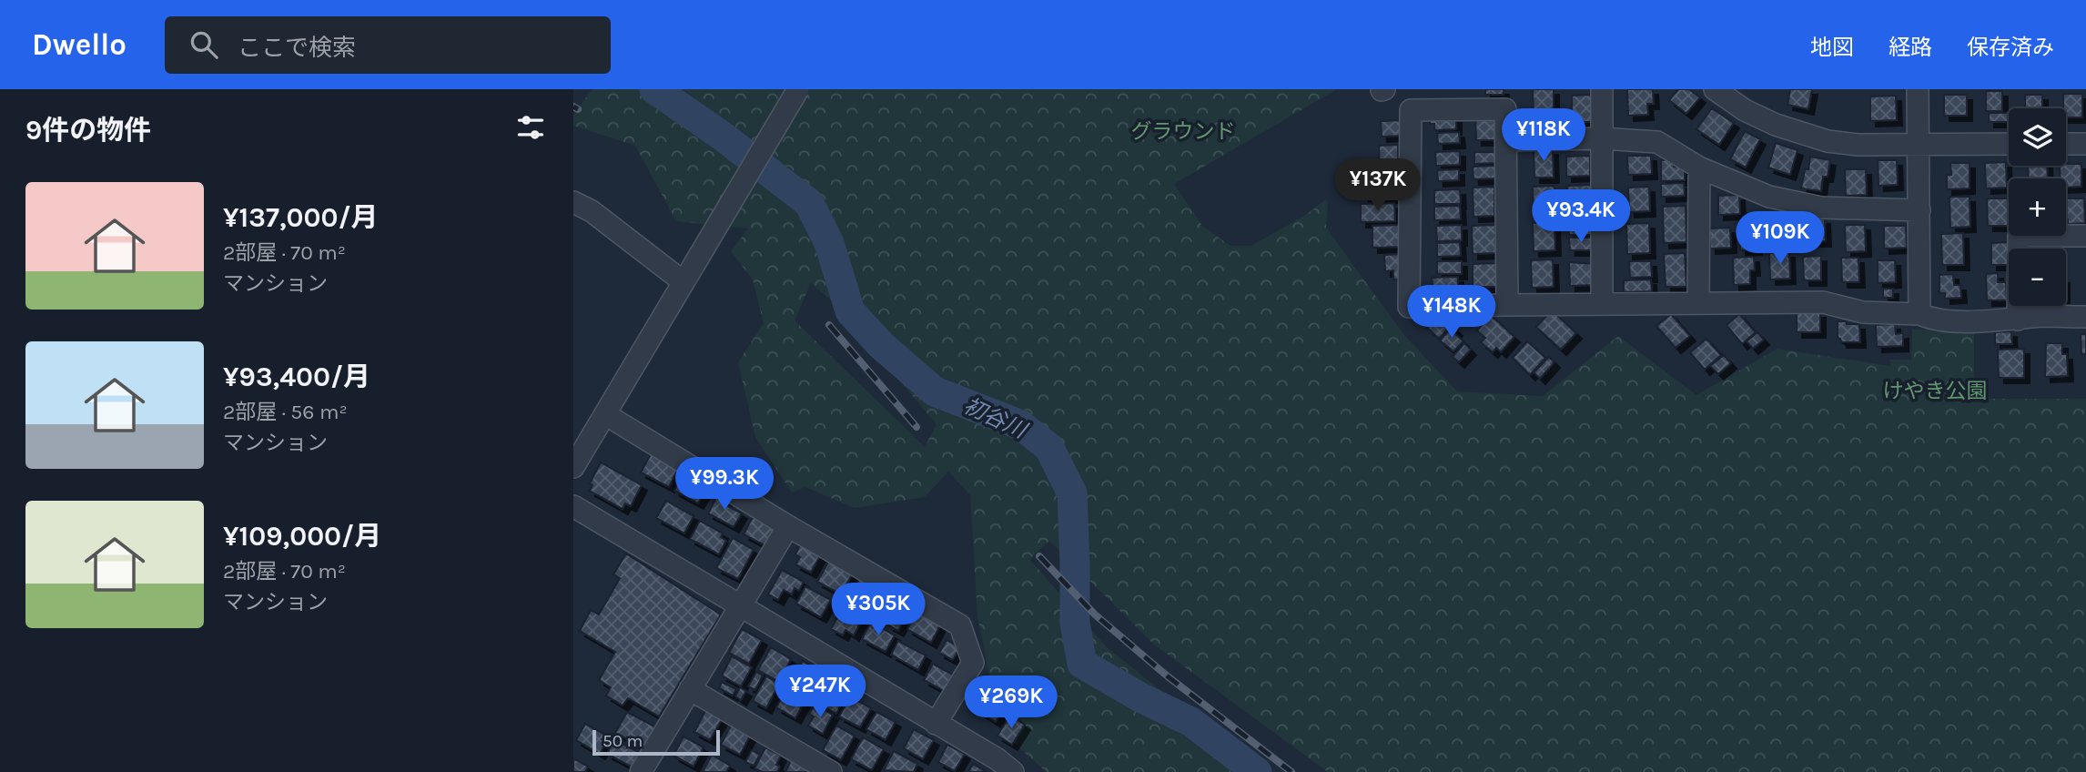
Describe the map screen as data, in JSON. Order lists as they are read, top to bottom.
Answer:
{
  "water": ["初谷川"],
  "parks": ["グラウンド", "けやき公園"],
  "scale_bar": "50 m",
  "page": {
    "header": "Dwello",
    "search": "ここで検索",
    "nav": ["地図", "経路", "保存済み"],
    "heading": "9件の物件",
    "map_buttons": ["+", "−"],
    "price": [
      "¥118K",
      "¥137K",
      "¥93.4K",
      "¥109K",
      "¥148K",
      "¥99.3K",
      "¥305K",
      "¥247K",
      "¥269K"
    ],
    "list": [
      {
        "name": "¥137,000/月",
        "note": "2部屋 · 70 m² · マンション"
      },
      {
        "name": "¥93,400/月",
        "note": "2部屋 · 56 m² · マンション"
      },
      {
        "name": "¥109,000/月",
        "note": "2部屋 · 70 m² · マンション"
      }
    ],
    "scale": "50 m"
  }
}
